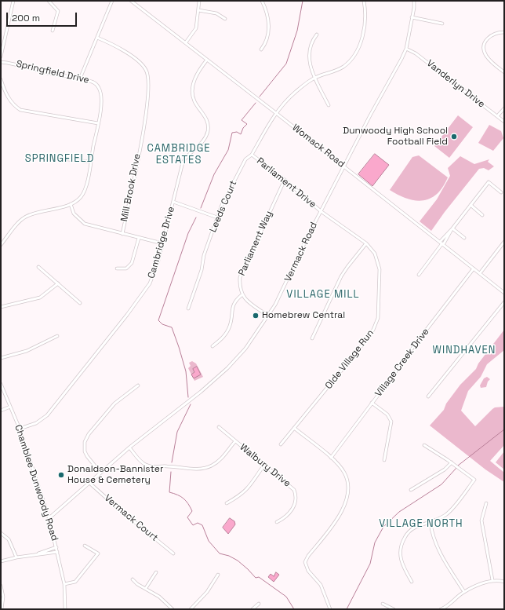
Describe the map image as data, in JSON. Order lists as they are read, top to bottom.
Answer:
{
  "streets": {
    "street": [
      "Springfield Drive",
      "Vanderlyn Drive",
      "Womack Road",
      "Parliament Drive",
      "Mill Brook Drive",
      "Leeds Court",
      "Cambridge Drive",
      "Parliament Way",
      "Vermack Road",
      "Olde Village Run",
      "Village Creek Drive",
      "Walbury Drive",
      "Chamblee Dunwoody Road",
      "Vermack Court"
    ]
  },
  "crossings": [
    ["Vanderlyn Drive", "Vermack Road"],
    ["Womack Road", "Leeds Court"],
    ["Womack Road", "Cambridge Drive"],
    ["Womack Road", "Vermack Road"],
    ["Womack Road", "Village Creek Drive"],
    ["Parliament Drive", "Leeds Court"],
    ["Parliament Drive", "Parliament Way"],
    ["Parliament Drive", "Vermack Road"],
    ["Parliament Drive", "Olde Village Run"],
    ["Cambridge Drive", "Chamblee Dunwoody Road"],
    ["Vermack Road", "Olde Village Run"],
    ["Vermack Road", "Chamblee Dunwoody Road"],
    ["Vermack Road", "Vermack Court"]
  ],
  "districts": [
    "CAMBRIDGE ESTATES",
    "SPRINGFIELD",
    "VILLAGE MILL",
    "WINDHAVEN",
    "VILLAGE NORTH"
  ],
  "places": ["Dunwoody High School Football Field", "Homebrew Central", "Donaldson-Bannister House & Cemetery"],
  "scale_bar": "200 m"
}
